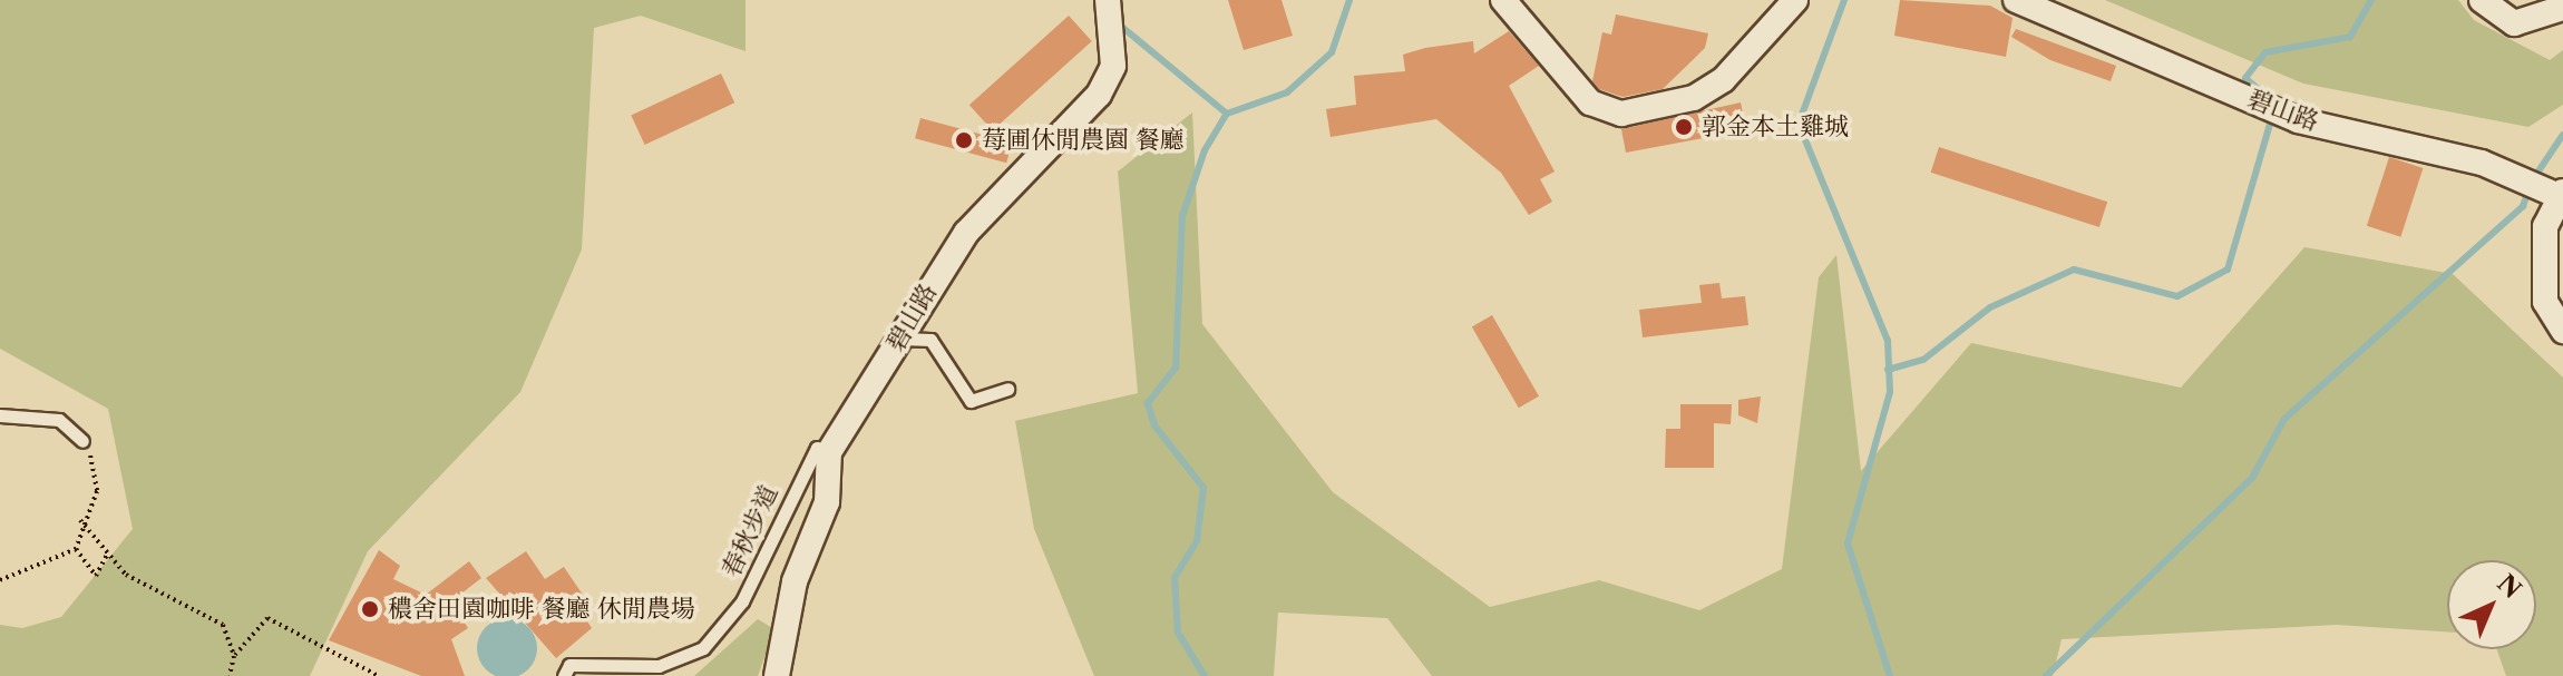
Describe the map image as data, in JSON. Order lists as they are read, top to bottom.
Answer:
{
  "streets": {
    "street": ["碧山路"],
    "lane": ["春秋步道"]
  },
  "crossings": [
    ["碧山路", "春秋步道"]
  ],
  "places": ["郭金本土雞城", "莓圃休閒農園 餐廳", "穠舍田園咖啡 餐廳 休閒農場"],
  "north": "top right"
}
